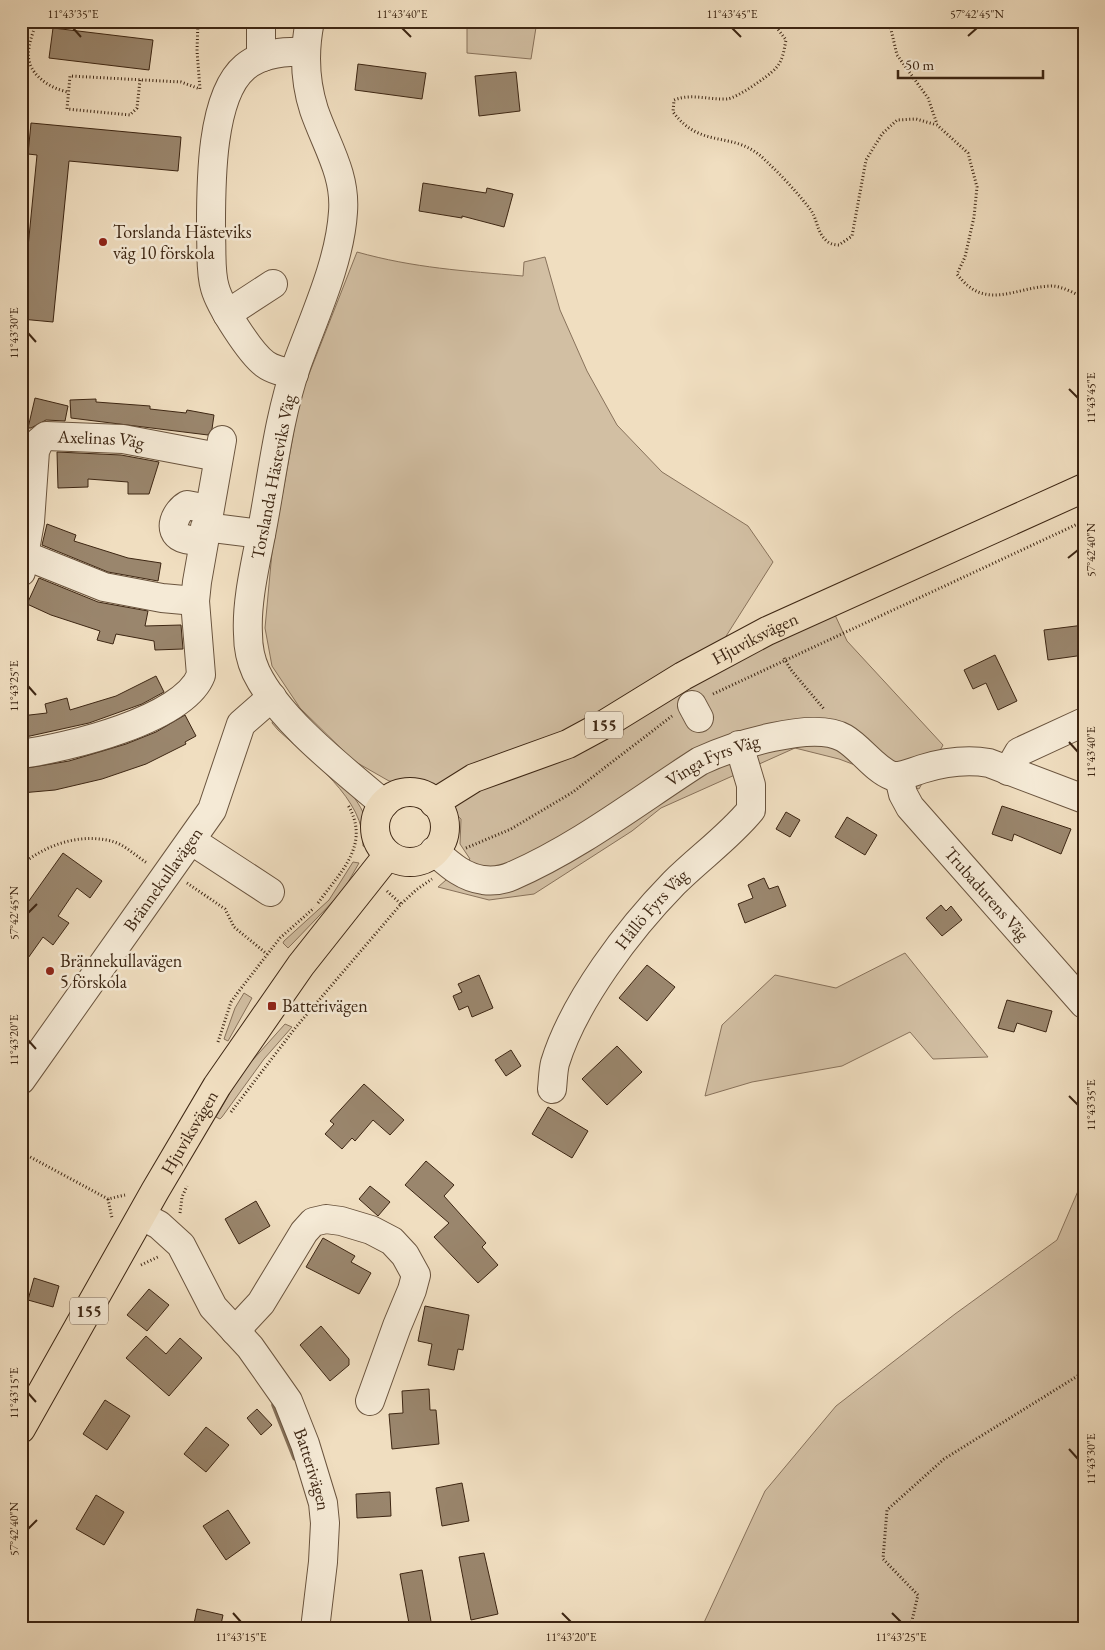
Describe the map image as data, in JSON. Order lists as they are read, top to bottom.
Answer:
{
  "streets": {
    "main road": ["Hjuviksvägen", "155"],
    "street": [
      "Axelinas Väg",
      "Torslanda Hästeviks Väg",
      "Vinga Fyrs Väg",
      "Brännekullavägen",
      "Trubadurens Väg",
      "Hållö Fyrs Väg",
      "Batterivägen"
    ]
  },
  "crossings": [
    ["Torslanda Hästeviks Väg", "Hjuviksvägen"],
    ["Torslanda Hästeviks Väg", "Vinga Fyrs Väg"],
    ["Torslanda Hästeviks Väg", "Brännekullavägen"],
    ["Hjuviksvägen", "Vinga Fyrs Väg"],
    ["Hjuviksvägen", "Batterivägen"],
    ["Vinga Fyrs Väg", "Hållö Fyrs Väg"]
  ],
  "places": {
    "other": ["Torslanda Hästeviks väg 10 förskola", "Brännekullavägen 5 förskola"],
    "transit": ["Batterivägen"]
  },
  "scale_bar": "50 m",
  "coordinates": [
    "11°43'35\"E",
    "11°43'40\"E",
    "11°43'45\"E",
    "57°42'45\"N",
    "11°43'30\"E",
    "57°42'40\"N",
    "11°43'25\"E",
    "11°43'20\"E",
    "11°43'15\"E"
  ]
}
